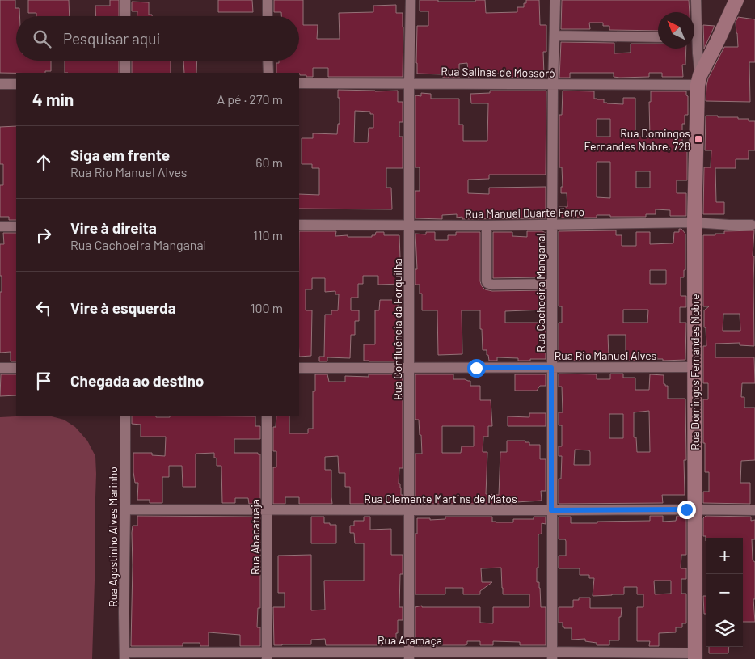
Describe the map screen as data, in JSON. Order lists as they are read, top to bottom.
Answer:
{
  "streets": {
    "street": [
      "Rua Salinas de Mossoró",
      "Rua Manuel Duarte Ferro",
      "Rua Cachoeira Manganal",
      "Rua Confluência da Forquilha",
      "Rua Rio Manuel Alves",
      "Rua Domingos Fernandes Nobre",
      "Rua Clemente Martins de Matos",
      "Rua Agostinho Alves Marinho",
      "Rua Abacatuaja",
      "Rua Aramaça"
    ]
  },
  "crossings": [
    ["Rua Salinas de Mossoró", "Rua Cachoeira Manganal"],
    ["Rua Salinas de Mossoró", "Rua Confluência da Forquilha"],
    ["Rua Salinas de Mossoró", "Rua Domingos Fernandes Nobre"],
    ["Rua Manuel Duarte Ferro", "Rua Cachoeira Manganal"],
    ["Rua Manuel Duarte Ferro", "Rua Confluência da Forquilha"],
    ["Rua Manuel Duarte Ferro", "Rua Domingos Fernandes Nobre"],
    ["Rua Cachoeira Manganal", "Rua Rio Manuel Alves"],
    ["Rua Cachoeira Manganal", "Rua Clemente Martins de Matos"],
    ["Rua Cachoeira Manganal", "Rua Aramaça"],
    ["Rua Confluência da Forquilha", "Rua Rio Manuel Alves"],
    ["Rua Confluência da Forquilha", "Rua Clemente Martins de Matos"],
    ["Rua Confluência da Forquilha", "Rua Aramaça"],
    ["Rua Rio Manuel Alves", "Rua Domingos Fernandes Nobre"],
    ["Rua Domingos Fernandes Nobre", "Rua Clemente Martins de Matos"],
    ["Rua Domingos Fernandes Nobre", "Rua Aramaça"],
    ["Rua Clemente Martins de Matos", "Rua Agostinho Alves Marinho"],
    ["Rua Clemente Martins de Matos", "Rua Abacatuaja"],
    ["Rua Agostinho Alves Marinho", "Rua Aramaça"],
    ["Rua Abacatuaja", "Rua Aramaça"]
  ],
  "places": {
    "transit": ["Rua Domingos Fernandes Nobre, 728"]
  },
  "north": "top left",
  "page": {
    "search": "Pesquisar aqui",
    "heading": ["4 min", "A pé · 270 m"],
    "list": [
      ["Siga em frente", "Rua Rio Manuel Alves", "60 m"],
      ["Vire à direita", "Rua Cachoeira Manganal", "110 m"],
      ["Vire à esquerda", "100 m"],
      "Chegada ao destino"
    ],
    "map_buttons": ["+", "−"]
  }
}
